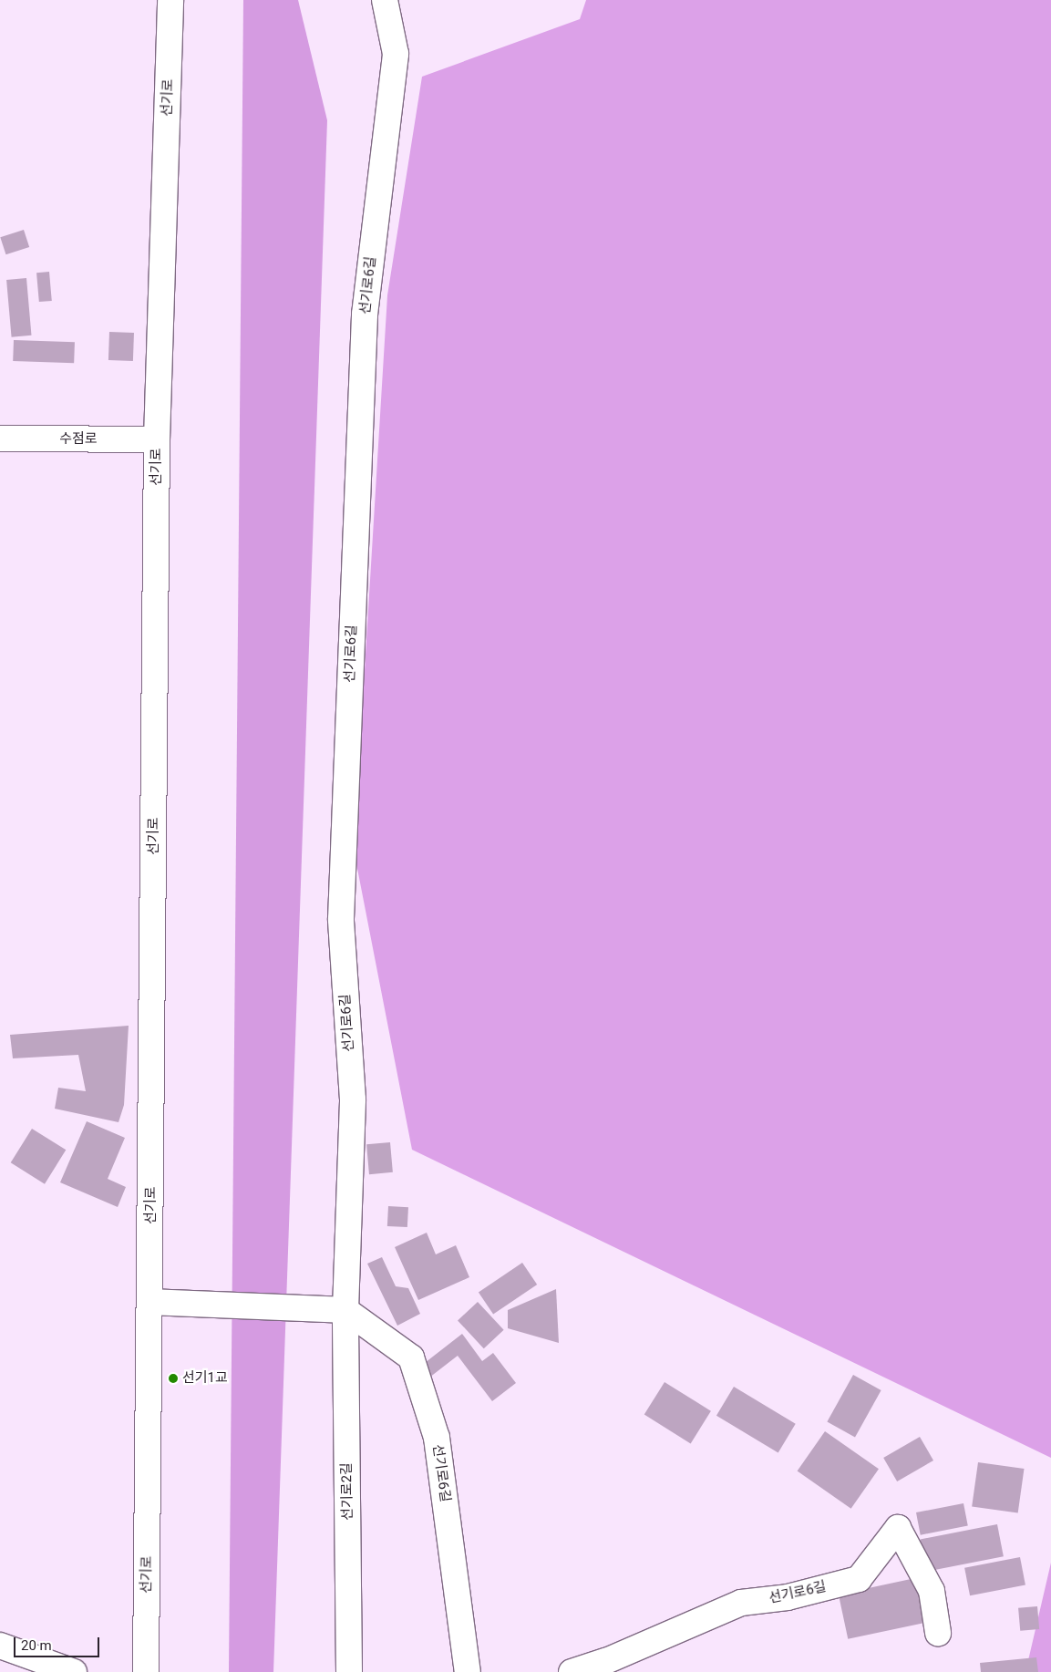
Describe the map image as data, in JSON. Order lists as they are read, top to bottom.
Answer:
{
  "streets": {
    "street": [
      "선기로",
      "선기로6길",
      "수점로",
      "선기로2길"
    ]
  },
  "crossings": [
    ["선기로", "수점로"],
    ["선기로6길", "선기로2길"]
  ],
  "places": ["선기1교"],
  "scale_bar": "20 m"
}
